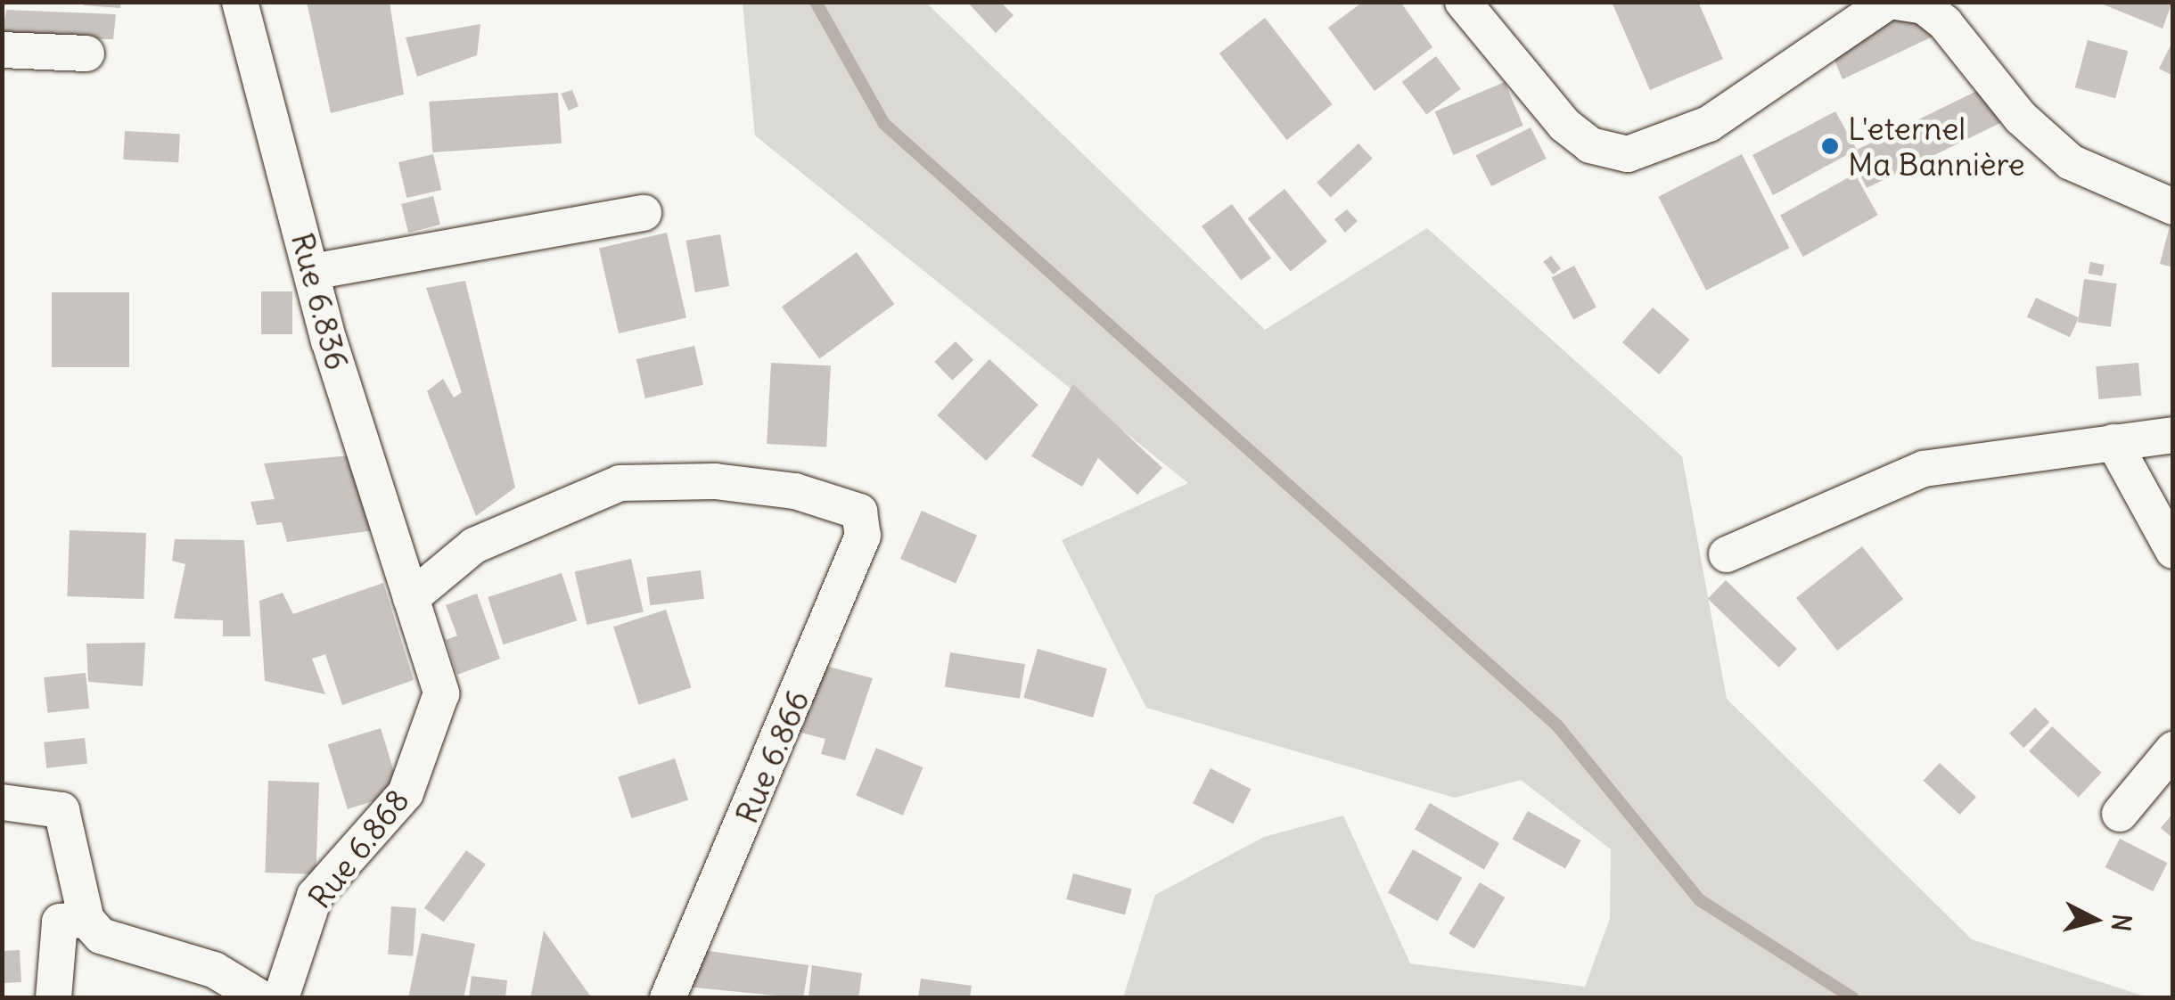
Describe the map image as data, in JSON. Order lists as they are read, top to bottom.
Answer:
{
  "streets": {
    "street": ["Rue 6.836", "Rue 6.866", "Rue 6.868"]
  },
  "crossings": [
    ["Rue 6.836", "Rue 6.866"],
    ["Rue 6.836", "Rue 6.868"],
    ["Rue 6.866", "Rue 6.868"]
  ],
  "places": ["L'eternel Ma Bannière"],
  "north": "right"
}
